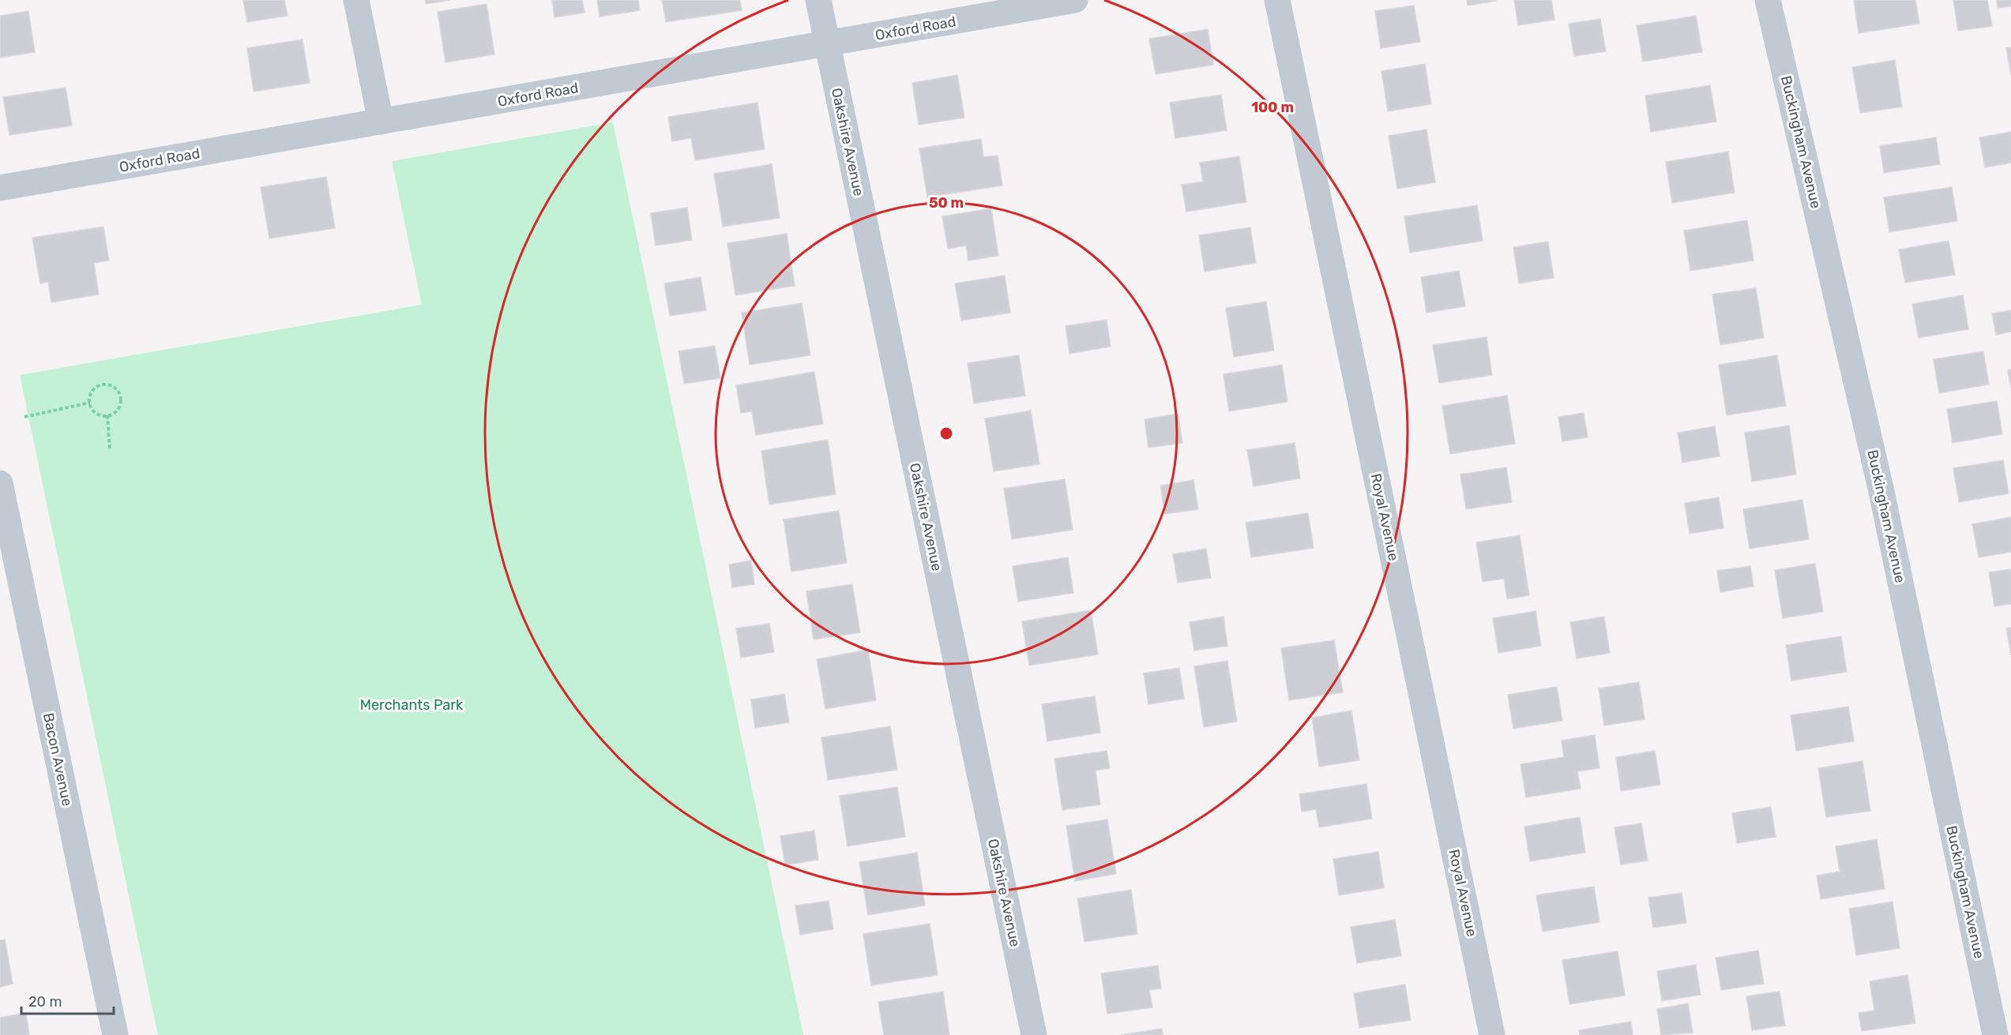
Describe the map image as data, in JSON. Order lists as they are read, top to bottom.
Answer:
{
  "streets": {
    "street": [
      "Oxford Road",
      "Oakshire Avenue",
      "Buckingham Avenue",
      "Royal Avenue",
      "Bacon Avenue"
    ]
  },
  "crossings": [
    ["Oxford Road", "Oakshire Avenue"]
  ],
  "parks": ["Merchants Park"],
  "scale_bar": "20 m",
  "rings": ["100 m", "50 m"]
}
